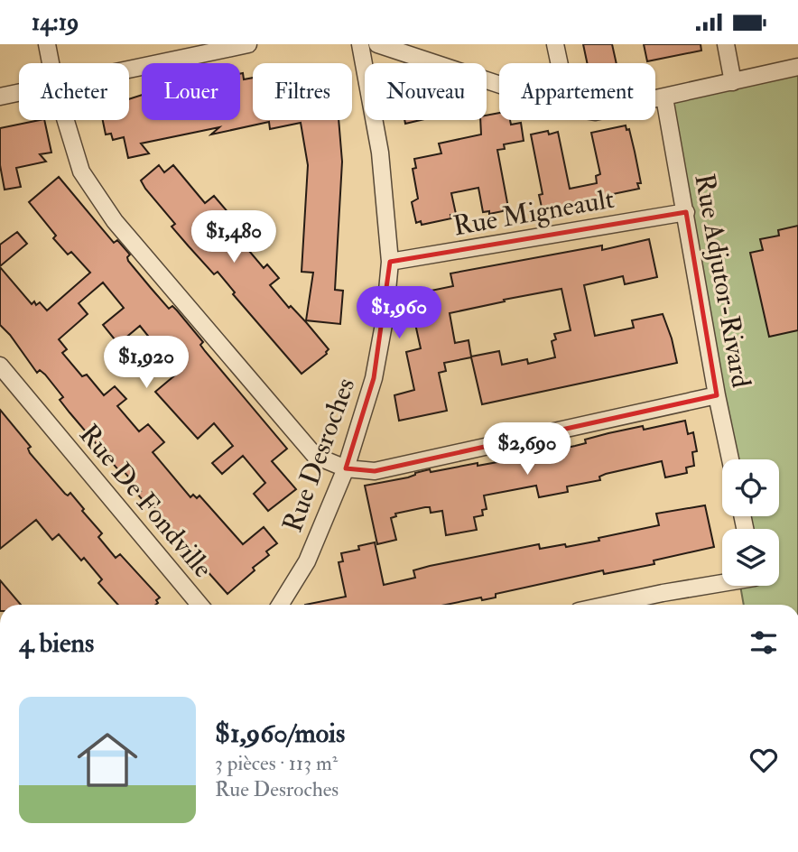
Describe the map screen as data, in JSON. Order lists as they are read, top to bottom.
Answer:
{
  "streets": {
    "street": [
      "Rue Migneault",
      "Rue Adjutor-Rivard",
      "Rue Desroches",
      "Rue De Fondville"
    ]
  },
  "crossings": [
    ["Rue Migneault", "Rue Adjutor-Rivard"],
    ["Rue Migneault", "Rue Desroches"]
  ],
  "page": {
    "status": "14:19",
    "chip": [
      "Acheter",
      "Louer",
      "Filtres",
      "Nouveau",
      "Appartement"
    ],
    "price": [
      "$1,480",
      "$1,960",
      "$1,920",
      "$2,690"
    ],
    "heading": "4 biens",
    "list": [
      {
        "name": "$1,960/mois",
        "note": "3 pièces · 113 m² · Rue Desroches"
      }
    ]
  }
}
